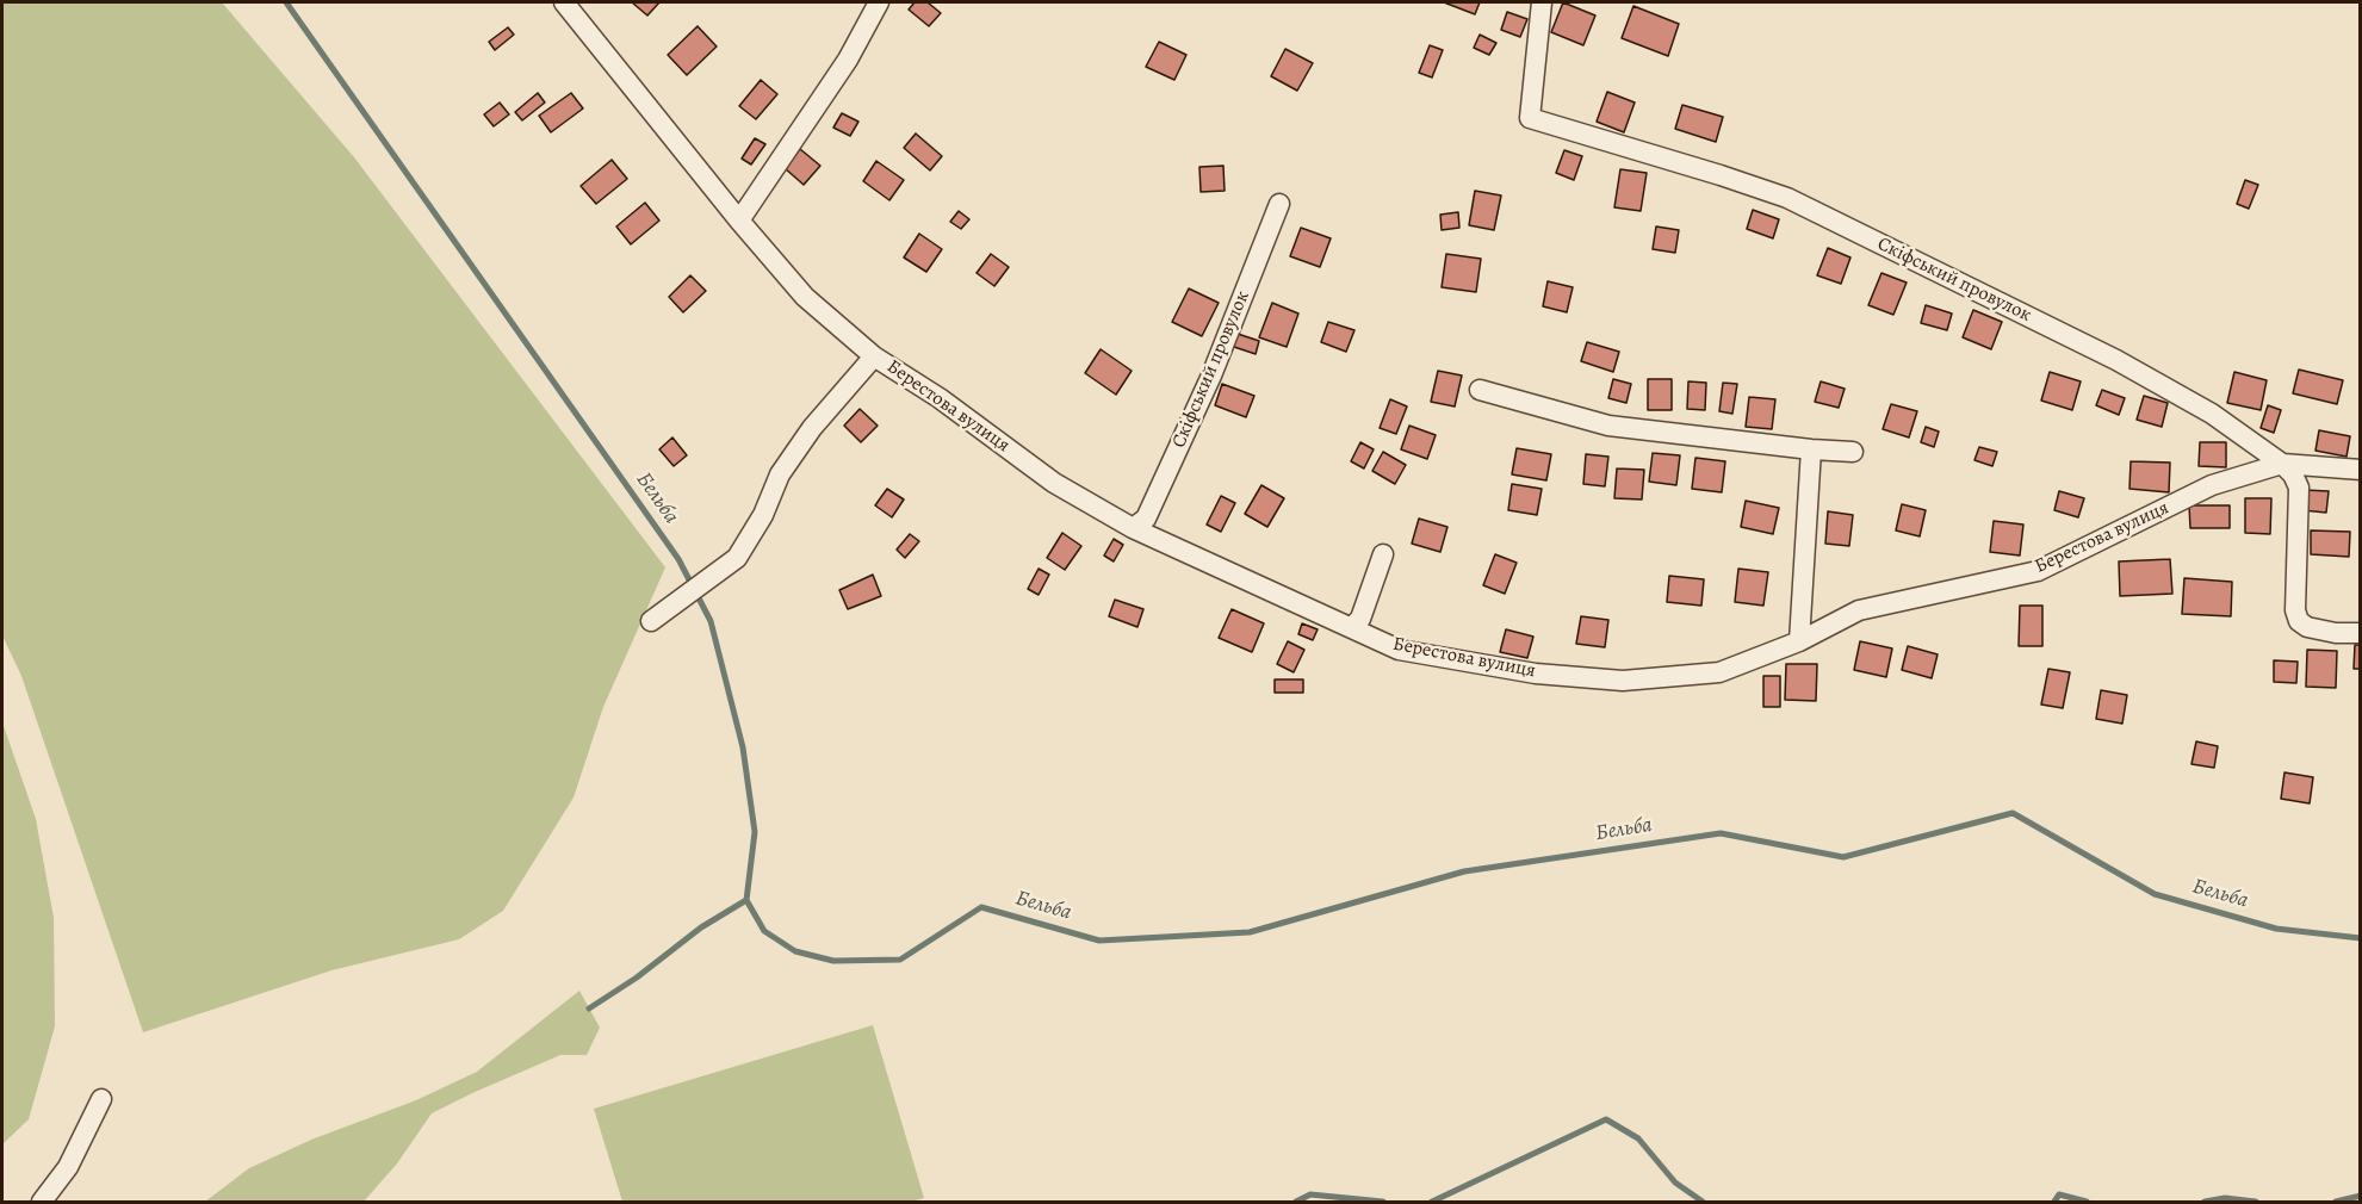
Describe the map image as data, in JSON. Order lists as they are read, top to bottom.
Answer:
{
  "streets": {
    "street": ["Скіфський провулок", "Берестова вулиця"]
  },
  "crossings": [
    ["Скіфський провулок", "Берестова вулиця"]
  ],
  "water": ["Бельба"]
}
